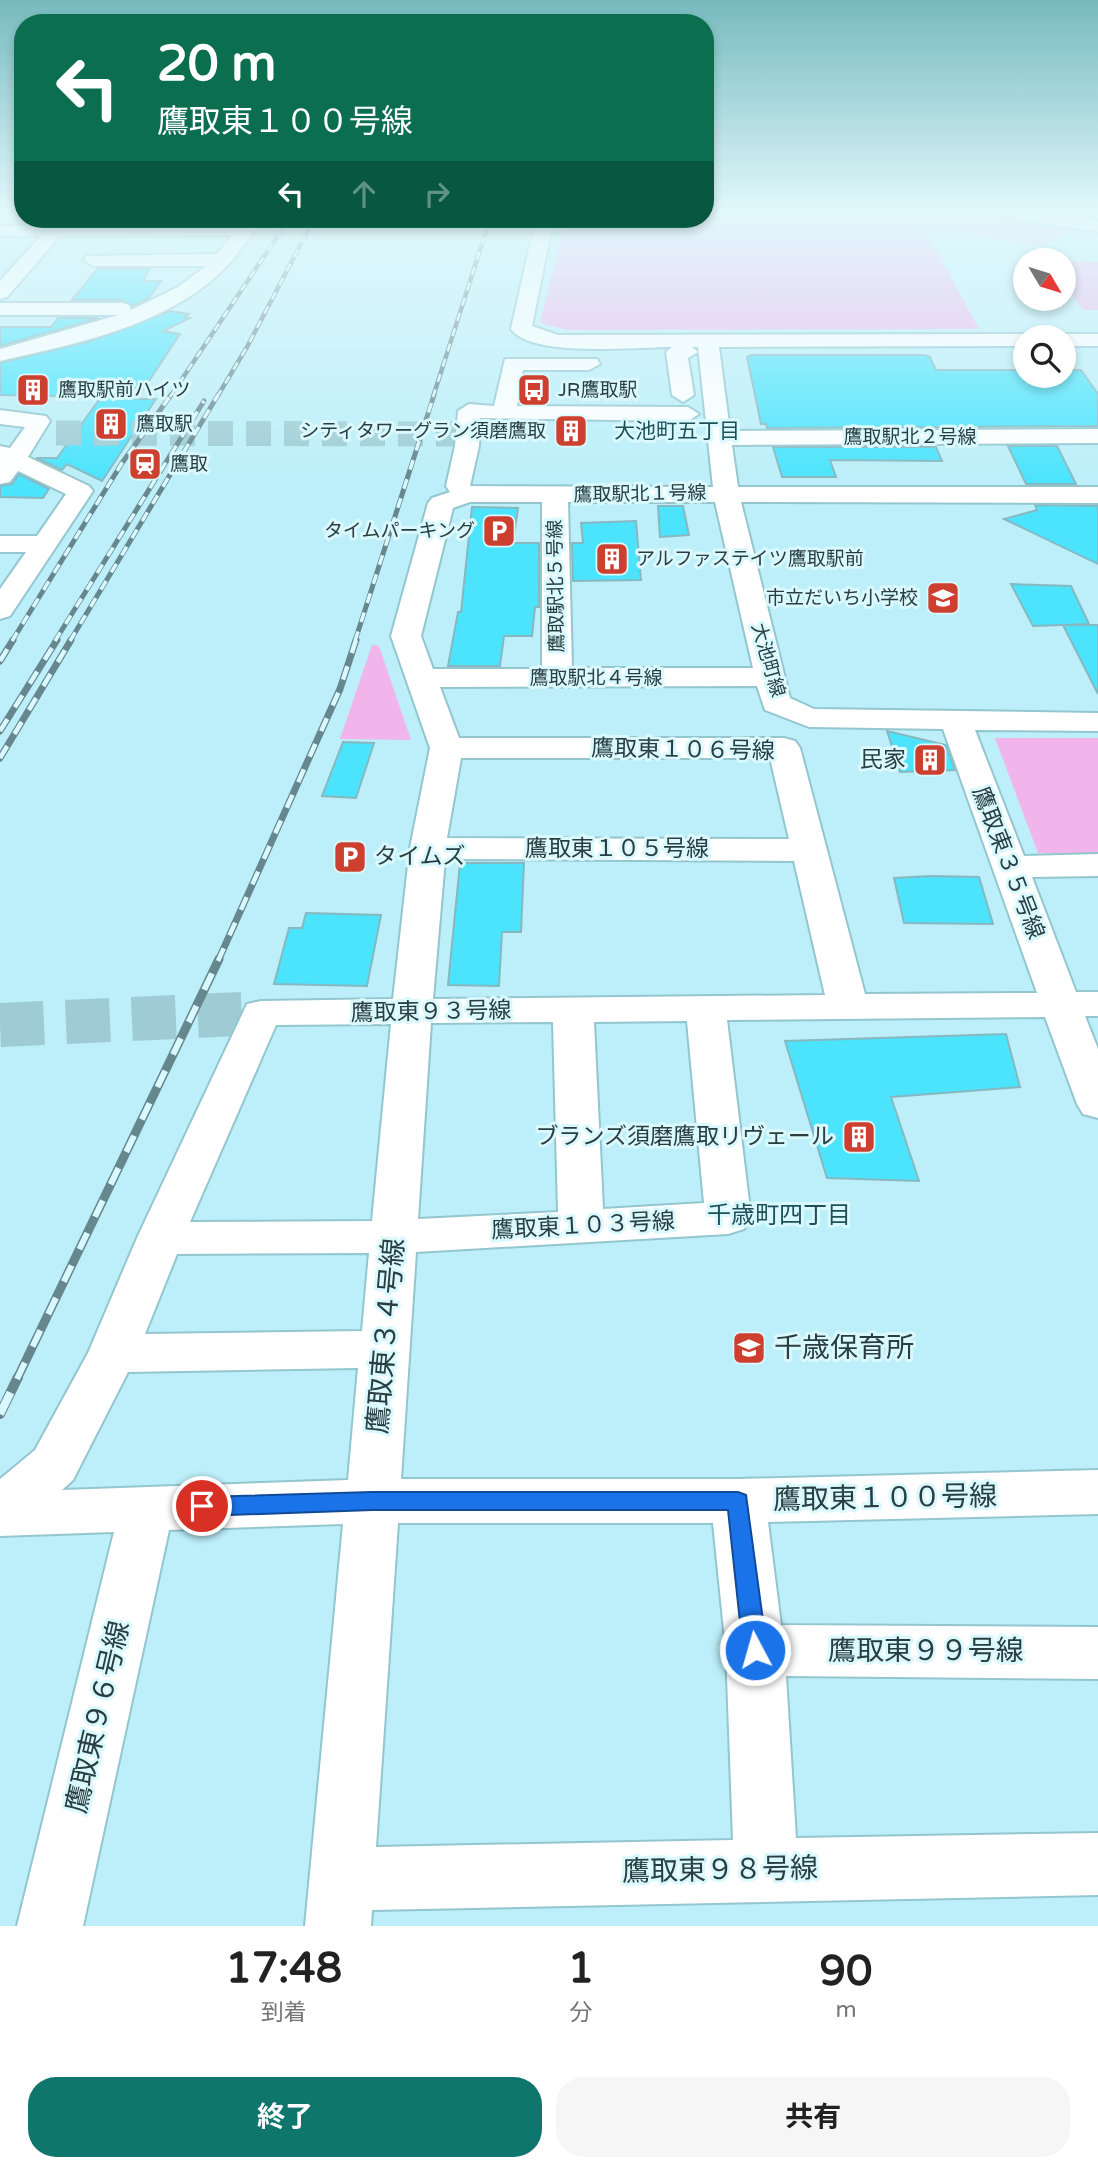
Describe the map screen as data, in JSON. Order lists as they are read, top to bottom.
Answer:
{
  "streets": {
    "street": [
      "鷹取駅北２号線",
      "鷹取駅北１号線",
      "鷹取駅北５号線",
      "大池町線",
      "鷹取駅北４号線",
      "鷹取東１０６号線",
      "鷹取東１０５号線",
      "鷹取東３５号線",
      "鷹取東９３号線",
      "鷹取東１０３号線",
      "鷹取東３４号線",
      "鷹取東１００号線",
      "鷹取東９９号線",
      "鷹取東９６号線",
      "鷹取東９８号線"
    ]
  },
  "crossings": [
    ["鷹取駅北２号線", "大池町線"],
    ["鷹取駅北１号線", "鷹取駅北５号線"],
    ["鷹取駅北１号線", "大池町線"],
    ["鷹取駅北１号線", "鷹取駅北４号線"],
    ["鷹取駅北１号線", "鷹取東１０６号線"],
    ["鷹取駅北１号線", "鷹取東３４号線"],
    ["鷹取駅北５号線", "鷹取駅北４号線"],
    ["大池町線", "鷹取駅北４号線"],
    ["大池町線", "鷹取東３５号線"],
    ["鷹取東１０６号線", "鷹取東１０５号線"],
    ["鷹取東１０６号線", "鷹取東９３号線"],
    ["鷹取東１０６号線", "鷹取東３４号線"],
    ["鷹取東１０５号線", "鷹取東３４号線"],
    ["鷹取東３５号線", "鷹取東９３号線"],
    ["鷹取東９３号線", "鷹取東１０３号線"],
    ["鷹取東９３号線", "鷹取東３４号線"],
    ["鷹取東９３号線", "鷹取東１００号線"],
    ["鷹取東１０３号線", "鷹取東３４号線"],
    ["鷹取東３４号線", "鷹取東１００号線"],
    ["鷹取東３４号線", "鷹取東９８号線"],
    ["鷹取東１００号線", "鷹取東９６号線"]
  ],
  "districts": ["大池町五丁目", "千歳町四丁目"],
  "places": {
    "building": [
      "鷹取駅前ハイツ",
      "鷹取駅",
      "シティタワーグラン須磨鷹取",
      "アルファステイツ鷹取駅前",
      "民家",
      "ブランズ須磨鷹取リヴェール"
    ],
    "bus stop": ["JR鷹取駅"],
    "station": ["鷹取"],
    "parking": ["タイムパーキング", "タイムズ"],
    "school or university": ["市立だいち小学校", "千歳保育所"]
  },
  "north": "bottom right",
  "page": {
    "turn": ["20 m", "鷹取東１００号線"],
    "eta": [
      "17:48",
      "到着",
      "1",
      "分",
      "90",
      "m"
    ],
    "buttons": ["終了", "共有"]
  }
}
